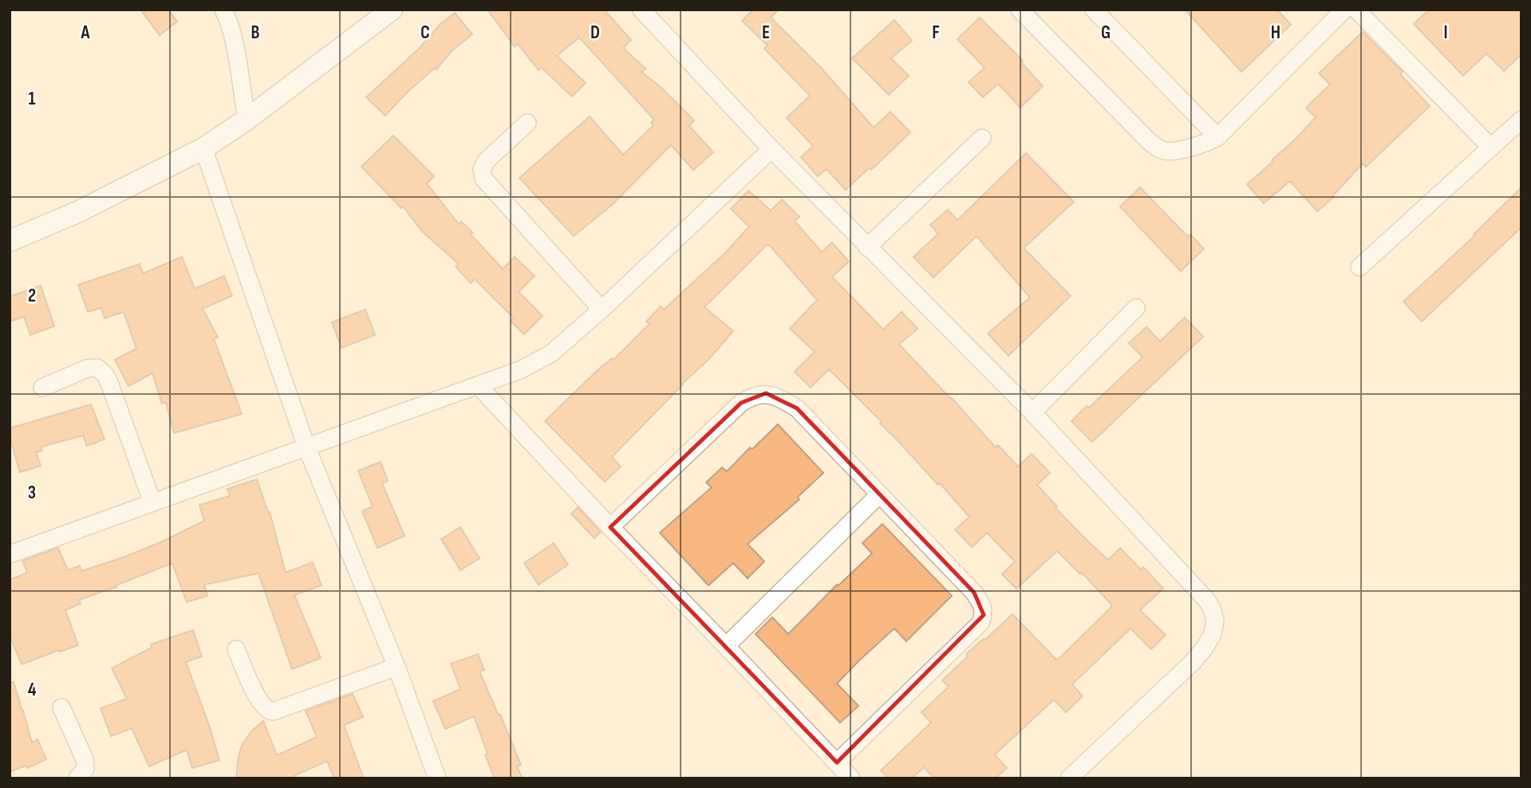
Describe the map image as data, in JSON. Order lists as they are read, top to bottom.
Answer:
{
  "grid": {
    "columns": [
      "A",
      "B",
      "C",
      "D",
      "E",
      "F",
      "G",
      "H",
      "I"
    ],
    "rows": [
      "1",
      "2",
      "3",
      "4"
    ]
  }
}
